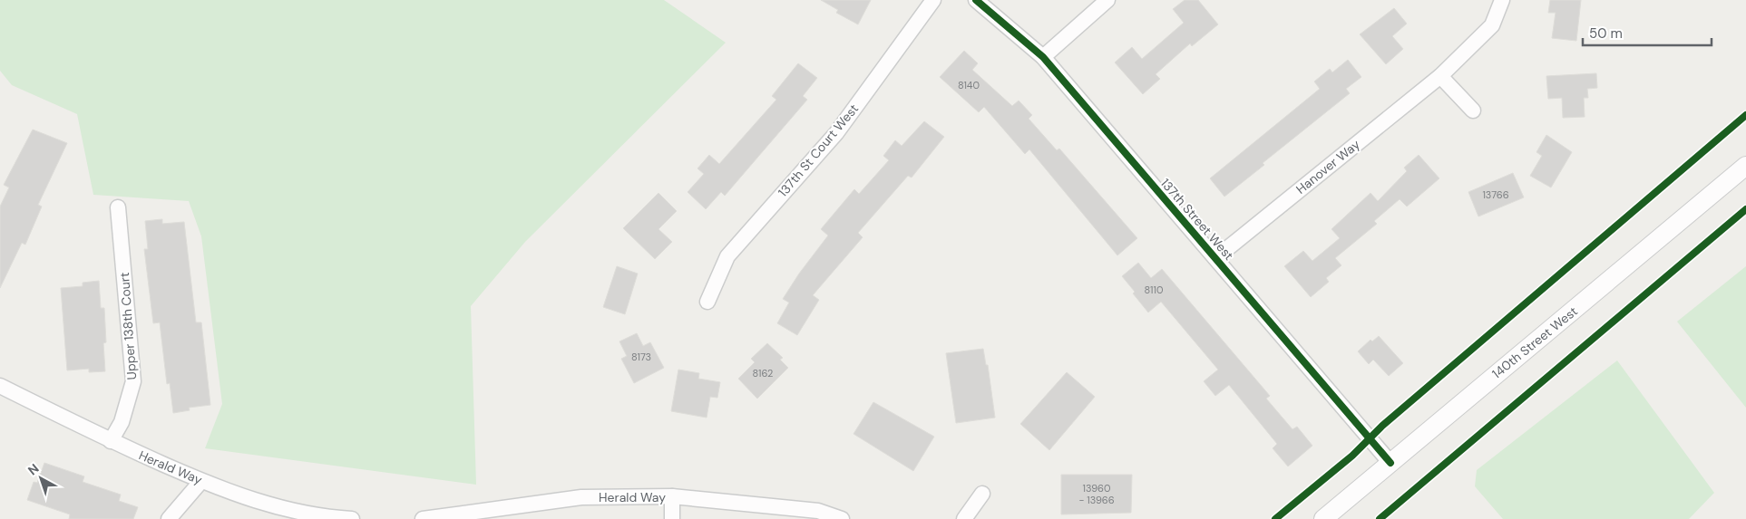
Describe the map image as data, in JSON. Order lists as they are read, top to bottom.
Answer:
{
  "streets": {
    "street": [
      "137th St Court West",
      "Hanover Way",
      "137th Street West",
      "Upper 138th Court",
      "140th Street West",
      "Herald Way"
    ]
  },
  "crossings": [
    ["Hanover Way", "137th Street West"],
    ["137th Street West", "140th Street West"],
    ["Upper 138th Court", "Herald Way"]
  ],
  "house_numbers": [
    "8140",
    "13766",
    "8110",
    "8173",
    "8162",
    "13960 - 13966"
  ],
  "scale_bar": "50 m",
  "north": "top left"
}
